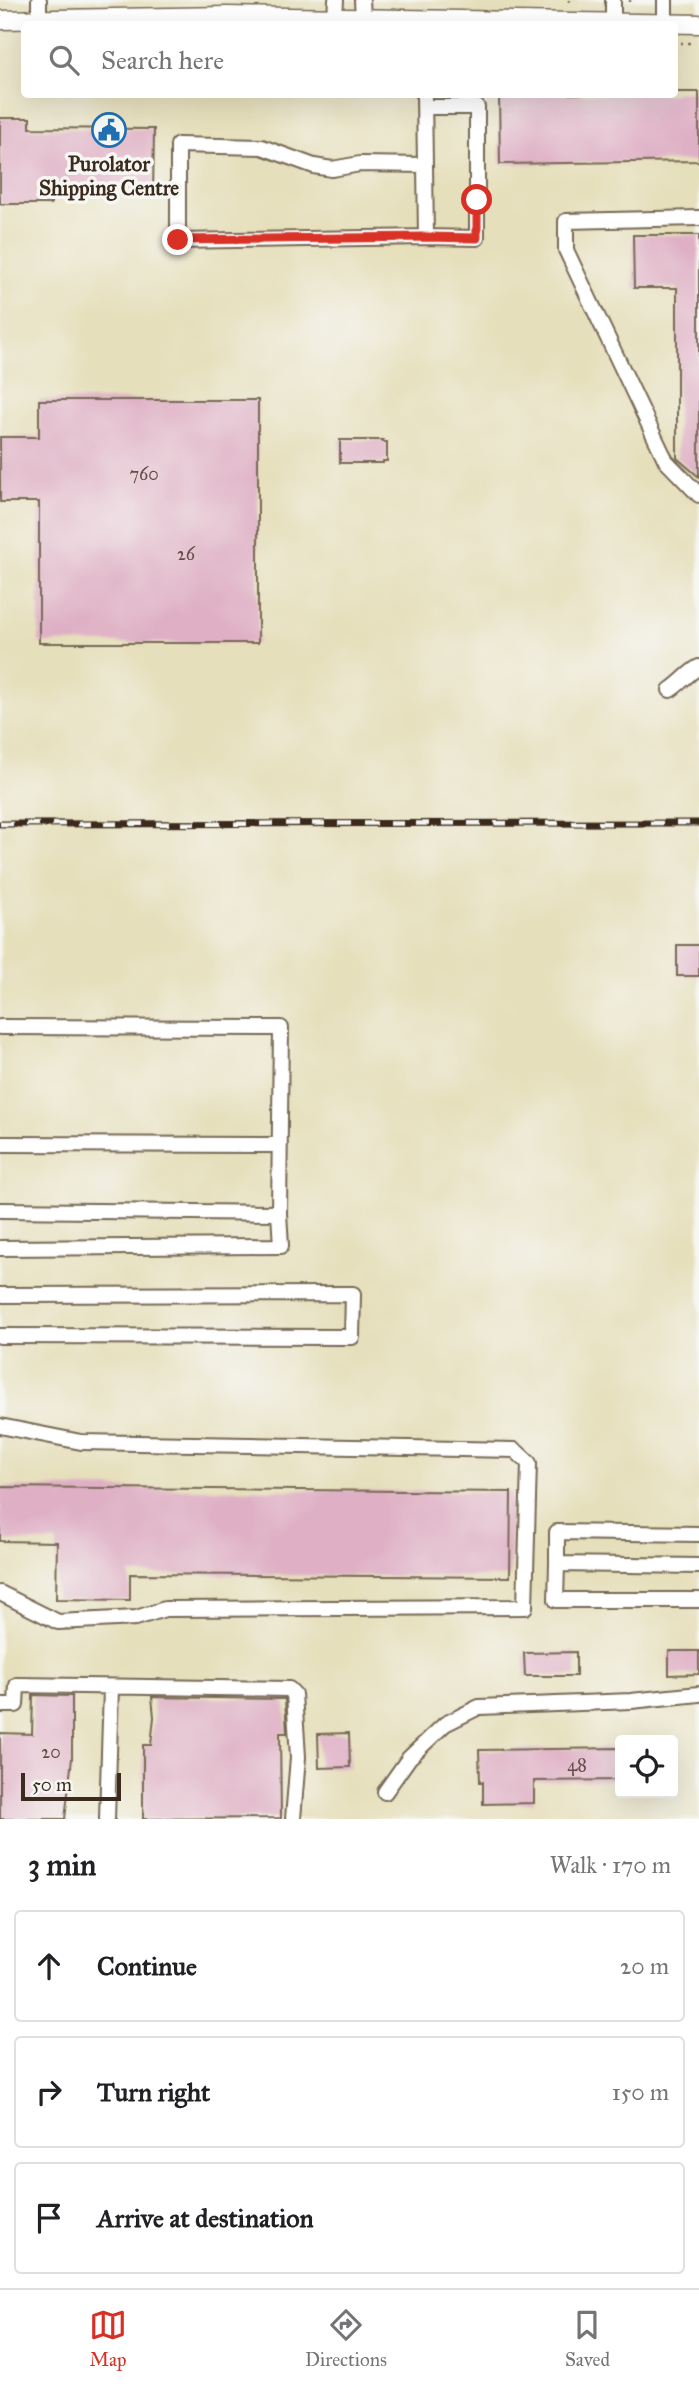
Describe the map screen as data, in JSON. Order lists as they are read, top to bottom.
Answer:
{
  "places": {
    "public building": ["Purolator Shipping Centre"]
  },
  "house_numbers": [
    "760",
    "26",
    "20",
    "48"
  ],
  "scale_bar": "50 m",
  "page": {
    "search": "Search here",
    "scale": "50 m",
    "heading": ["3 min", "Walk · 170 m"],
    "list": [
      ["Continue", "20 m"],
      ["Turn right", "150 m"],
      "Arrive at destination"
    ],
    "nav": ["Map", "Directions", "Saved"]
  }
}
